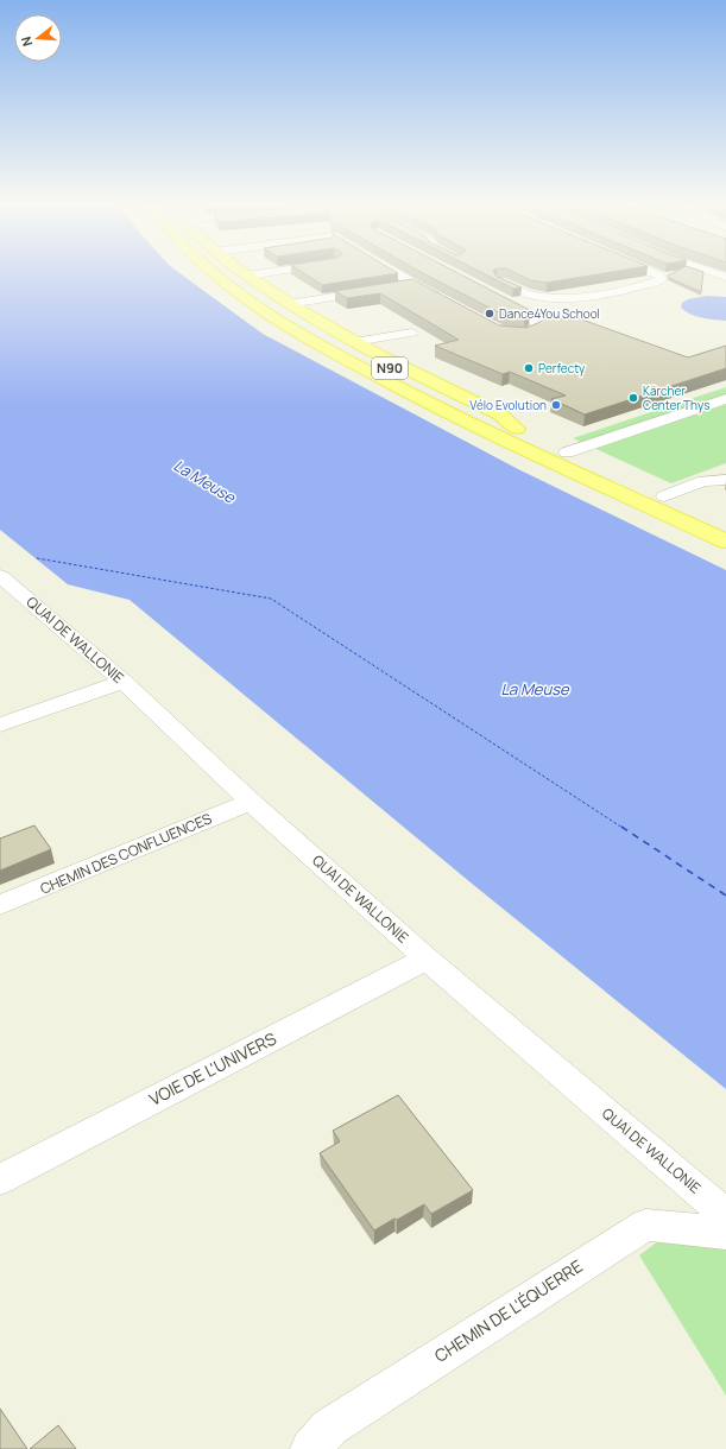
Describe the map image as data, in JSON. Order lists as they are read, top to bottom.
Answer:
{
  "streets": {
    "main road": ["N90"],
    "street": [
      "QUAI DE WALLONIE",
      "CHEMIN DES CONFLUENCES",
      "VOIE DE L'UNIVERS",
      "CHEMIN DE L'ÉQUERRE"
    ]
  },
  "crossings": [
    ["QUAI DE WALLONIE", "CHEMIN DES CONFLUENCES"],
    ["QUAI DE WALLONIE", "VOIE DE L'UNIVERS"]
  ],
  "water": ["La Meuse"],
  "places": [
    "Dance4You School",
    "Perfecty",
    "Kärcher Center Thys",
    "Vélo Evolution"
  ],
  "north": "left"
}
